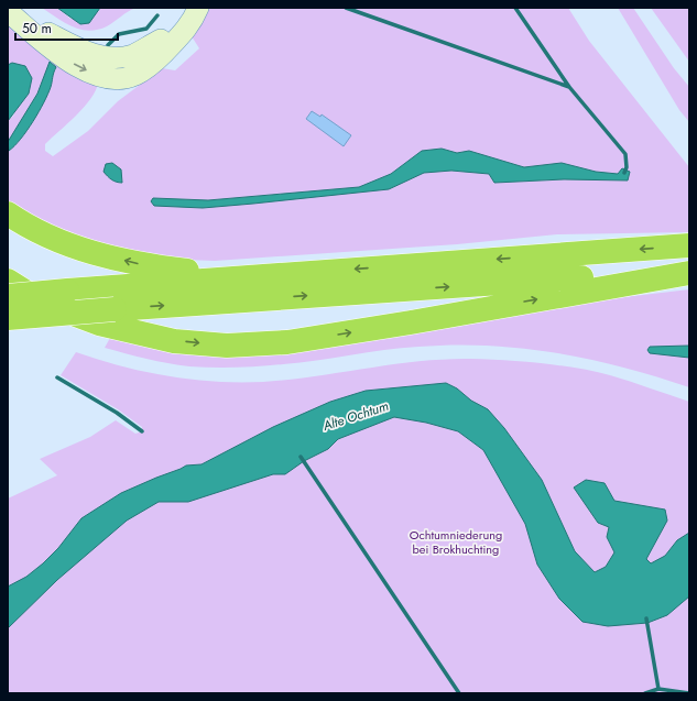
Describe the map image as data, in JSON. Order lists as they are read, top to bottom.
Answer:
{
  "water": ["Alte Ochtum"],
  "parks": ["Ochtumniederung bei Brokhuchting"],
  "scale_bar": "50 m"
}
